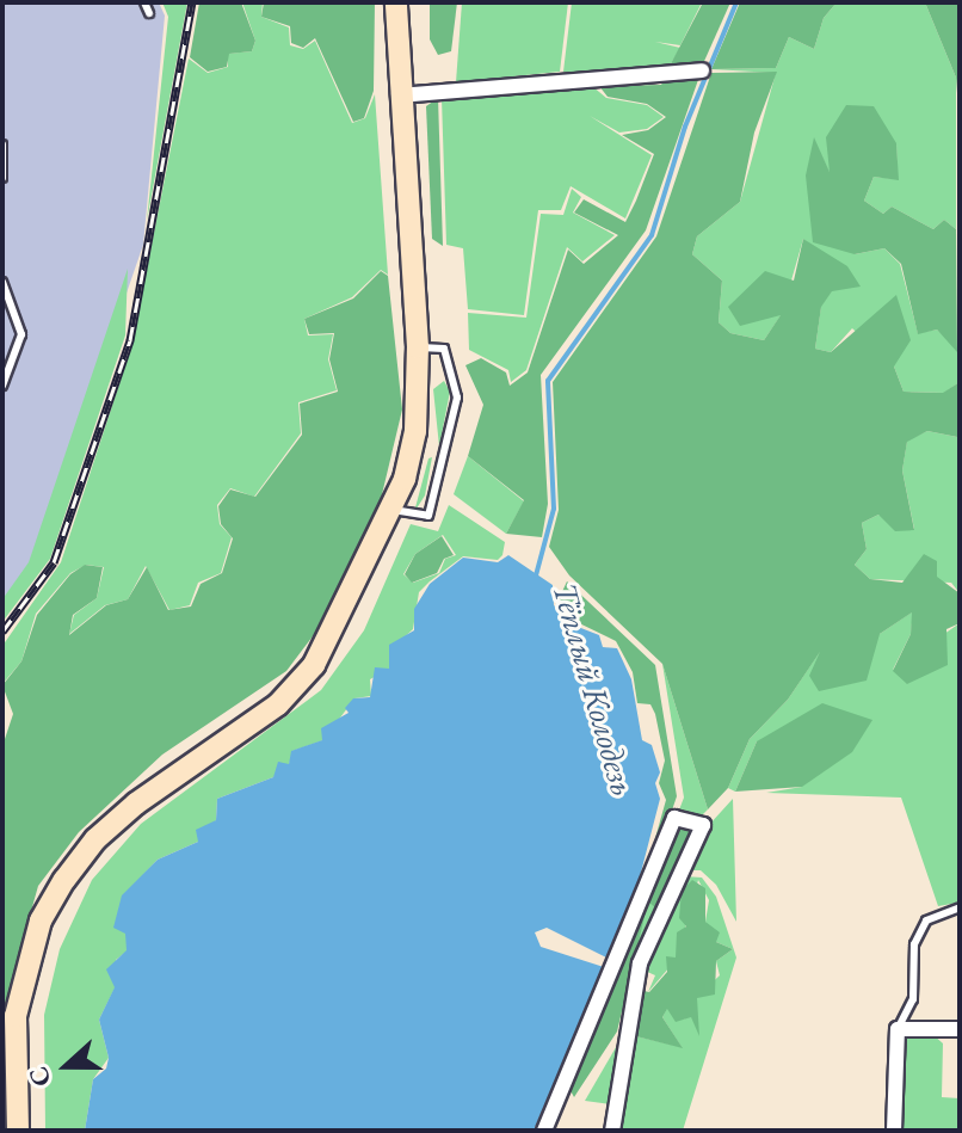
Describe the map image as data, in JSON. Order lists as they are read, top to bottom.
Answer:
{
  "water": ["Тёплый Колодезь"],
  "north": "left"
}
